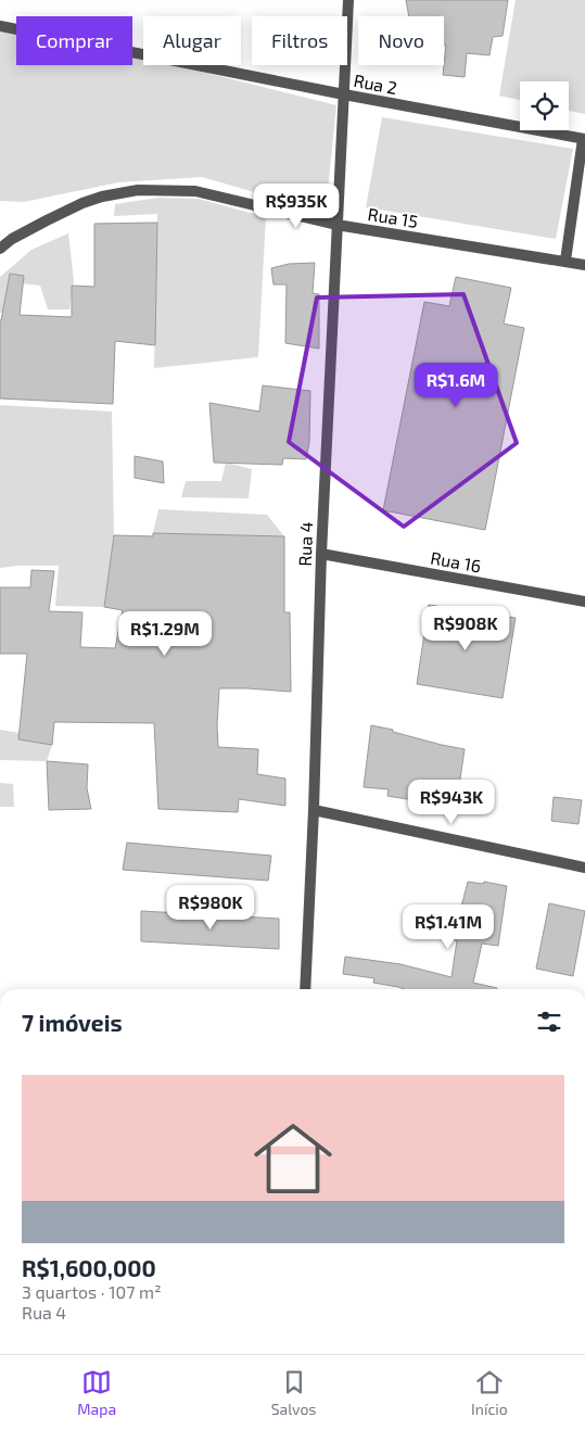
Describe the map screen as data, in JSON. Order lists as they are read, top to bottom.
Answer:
{
  "streets": {
    "street": [
      "Rua 2",
      "Rua 15",
      "Rua 4",
      "Rua 16"
    ]
  },
  "crossings": [
    ["Rua 2", "Rua 4"],
    ["Rua 15", "Rua 4"],
    ["Rua 4", "Rua 16"]
  ],
  "page": {
    "chip": [
      "Comprar",
      "Alugar",
      "Filtros",
      "Novo"
    ],
    "price": [
      "R$935K",
      "R$1.6M",
      "R$908K",
      "R$1.29M",
      "R$943K",
      "R$980K",
      "R$1.41M"
    ],
    "heading": "7 imóveis",
    "list": [
      {
        "name": "R$1,600,000",
        "note": "3 quartos · 107 m² · Rua 4"
      }
    ],
    "tabs": ["Mapa", "Salvos", "Início"]
  }
}
